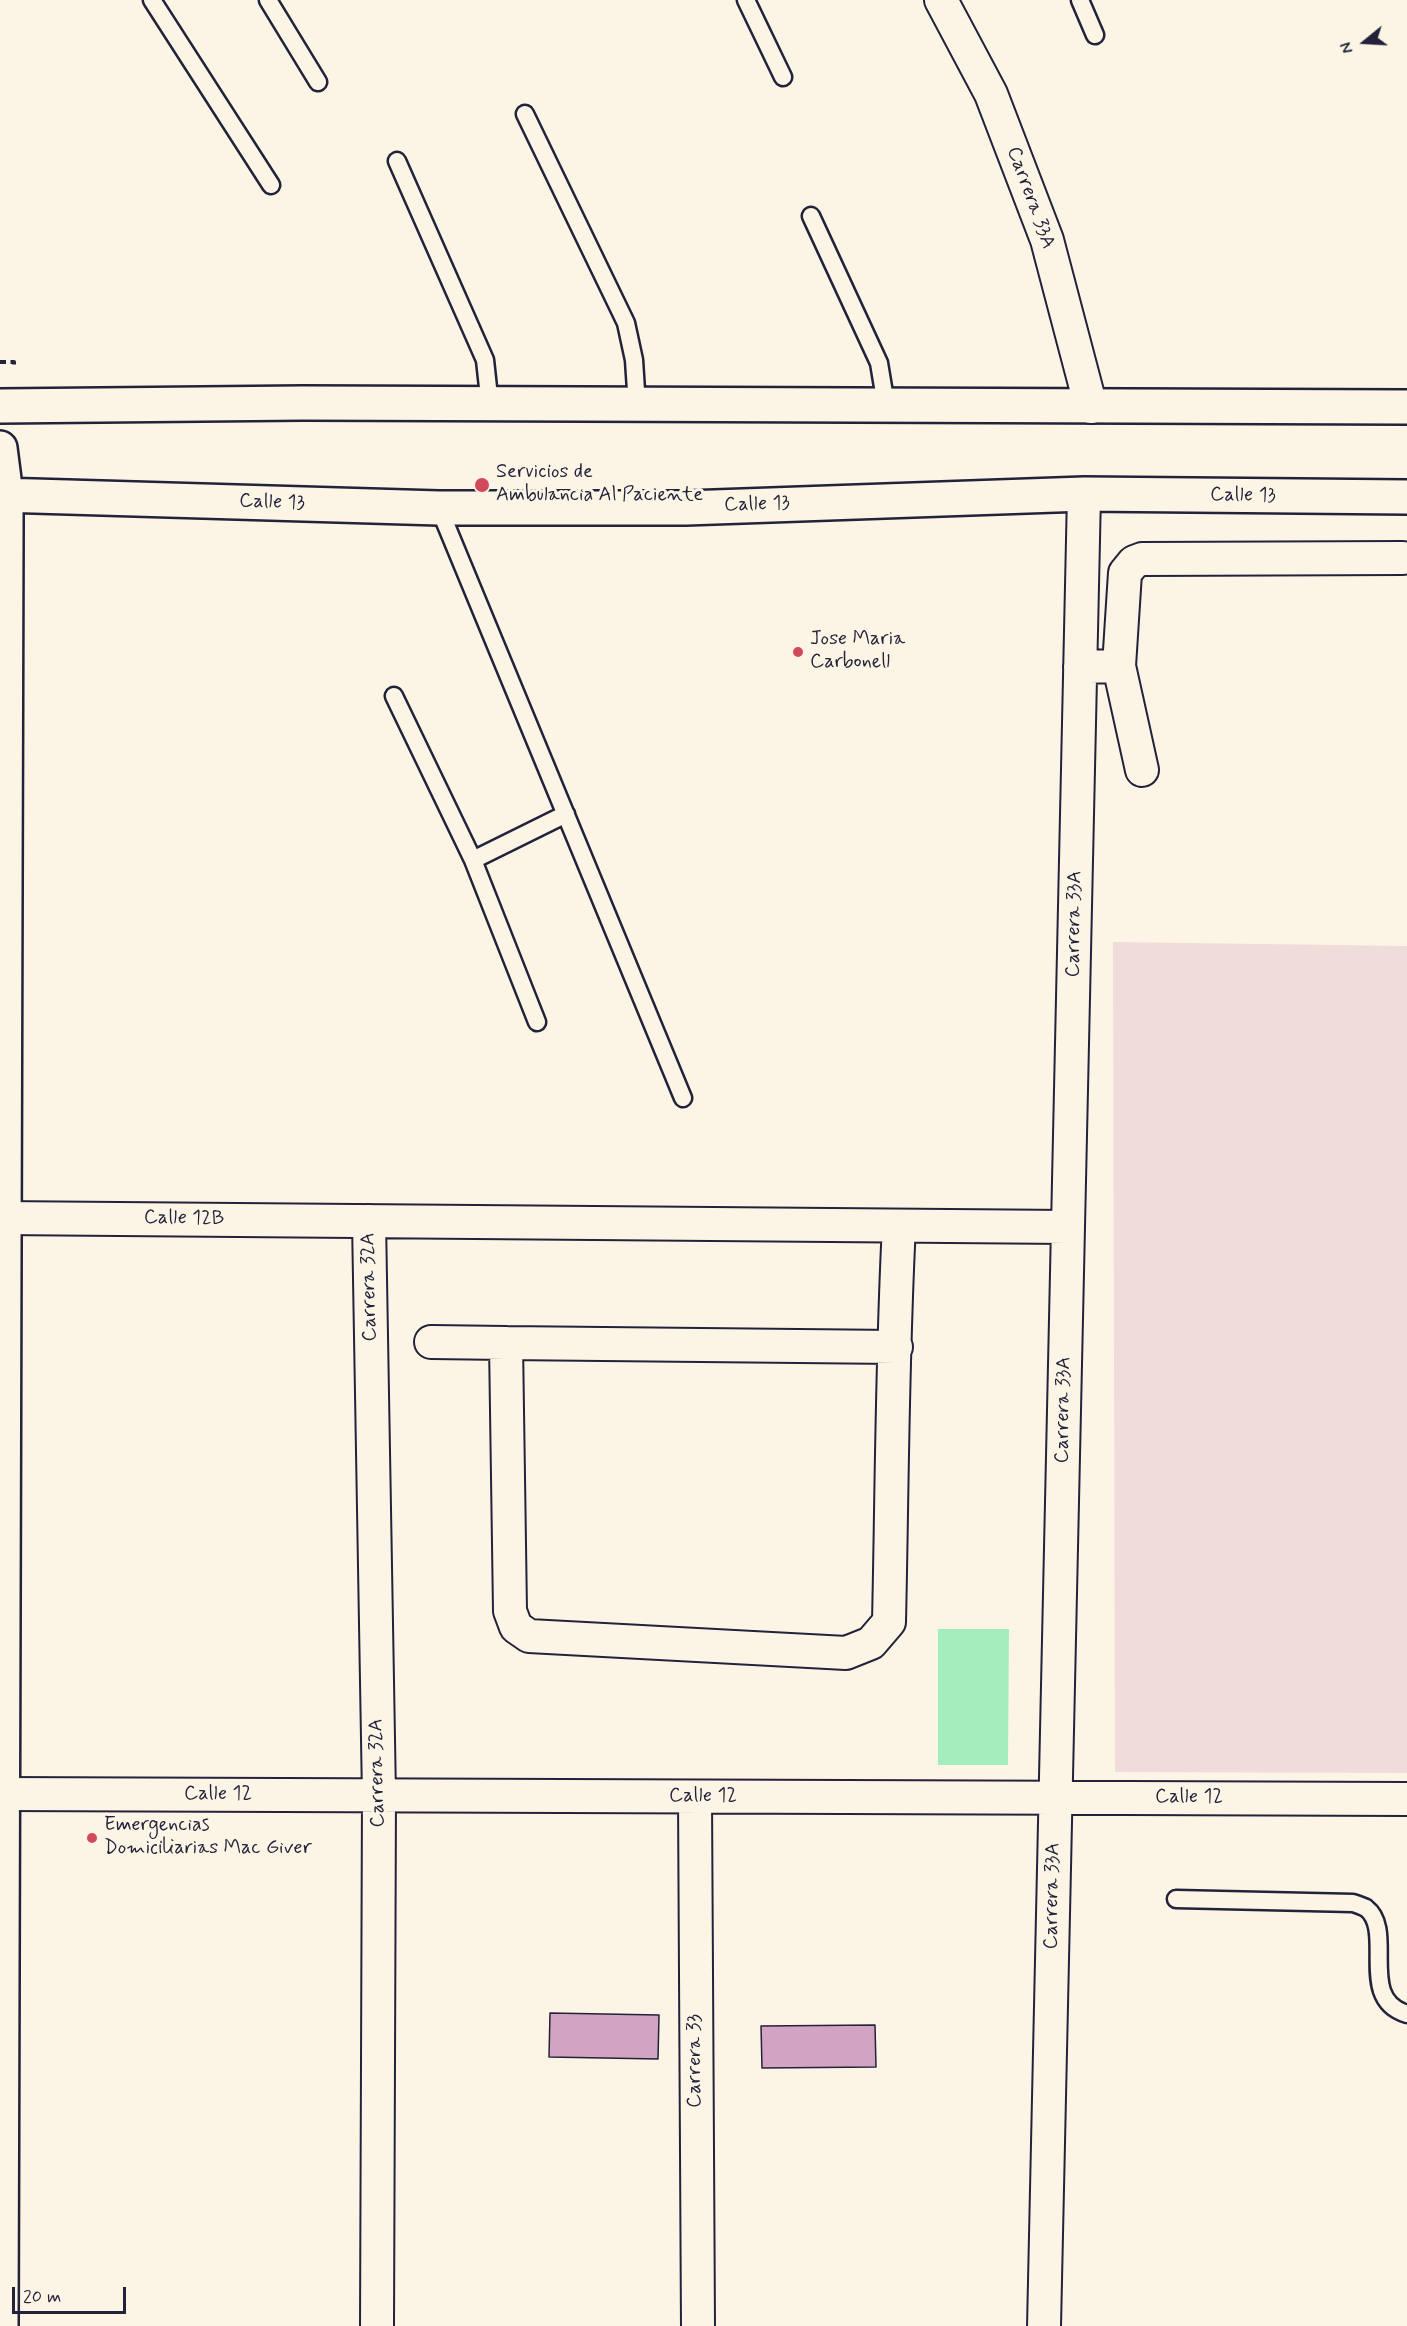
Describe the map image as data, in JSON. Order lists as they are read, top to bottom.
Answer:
{
  "streets": {
    "main road": ["Calle 13"],
    "street": [
      "Carrera 33A",
      "Calle 12B",
      "Carrera 32A",
      "Calle 12",
      "Carrera 33"
    ]
  },
  "crossings": [
    ["Carrera 33A", "Calle 13"],
    ["Carrera 33A", "Calle 12B"],
    ["Carrera 33A", "Calle 12"],
    ["Calle 12B", "Carrera 32A"],
    ["Carrera 32A", "Calle 12"],
    ["Calle 12", "Carrera 33"]
  ],
  "places": ["Servicios de Ambulancia Al Paciente", "Jose Maria Carbonell", "Emergencias Domiciliarias Mac Giver"],
  "scale_bar": "20 m",
  "north": "left"
}
